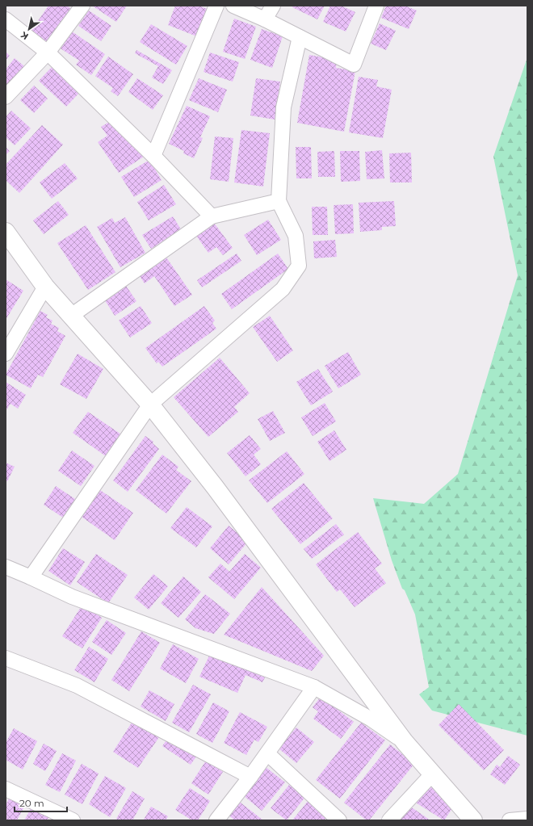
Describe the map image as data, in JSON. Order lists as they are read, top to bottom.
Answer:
{
  "scale_bar": "20 m",
  "north": "bottom left"
}
